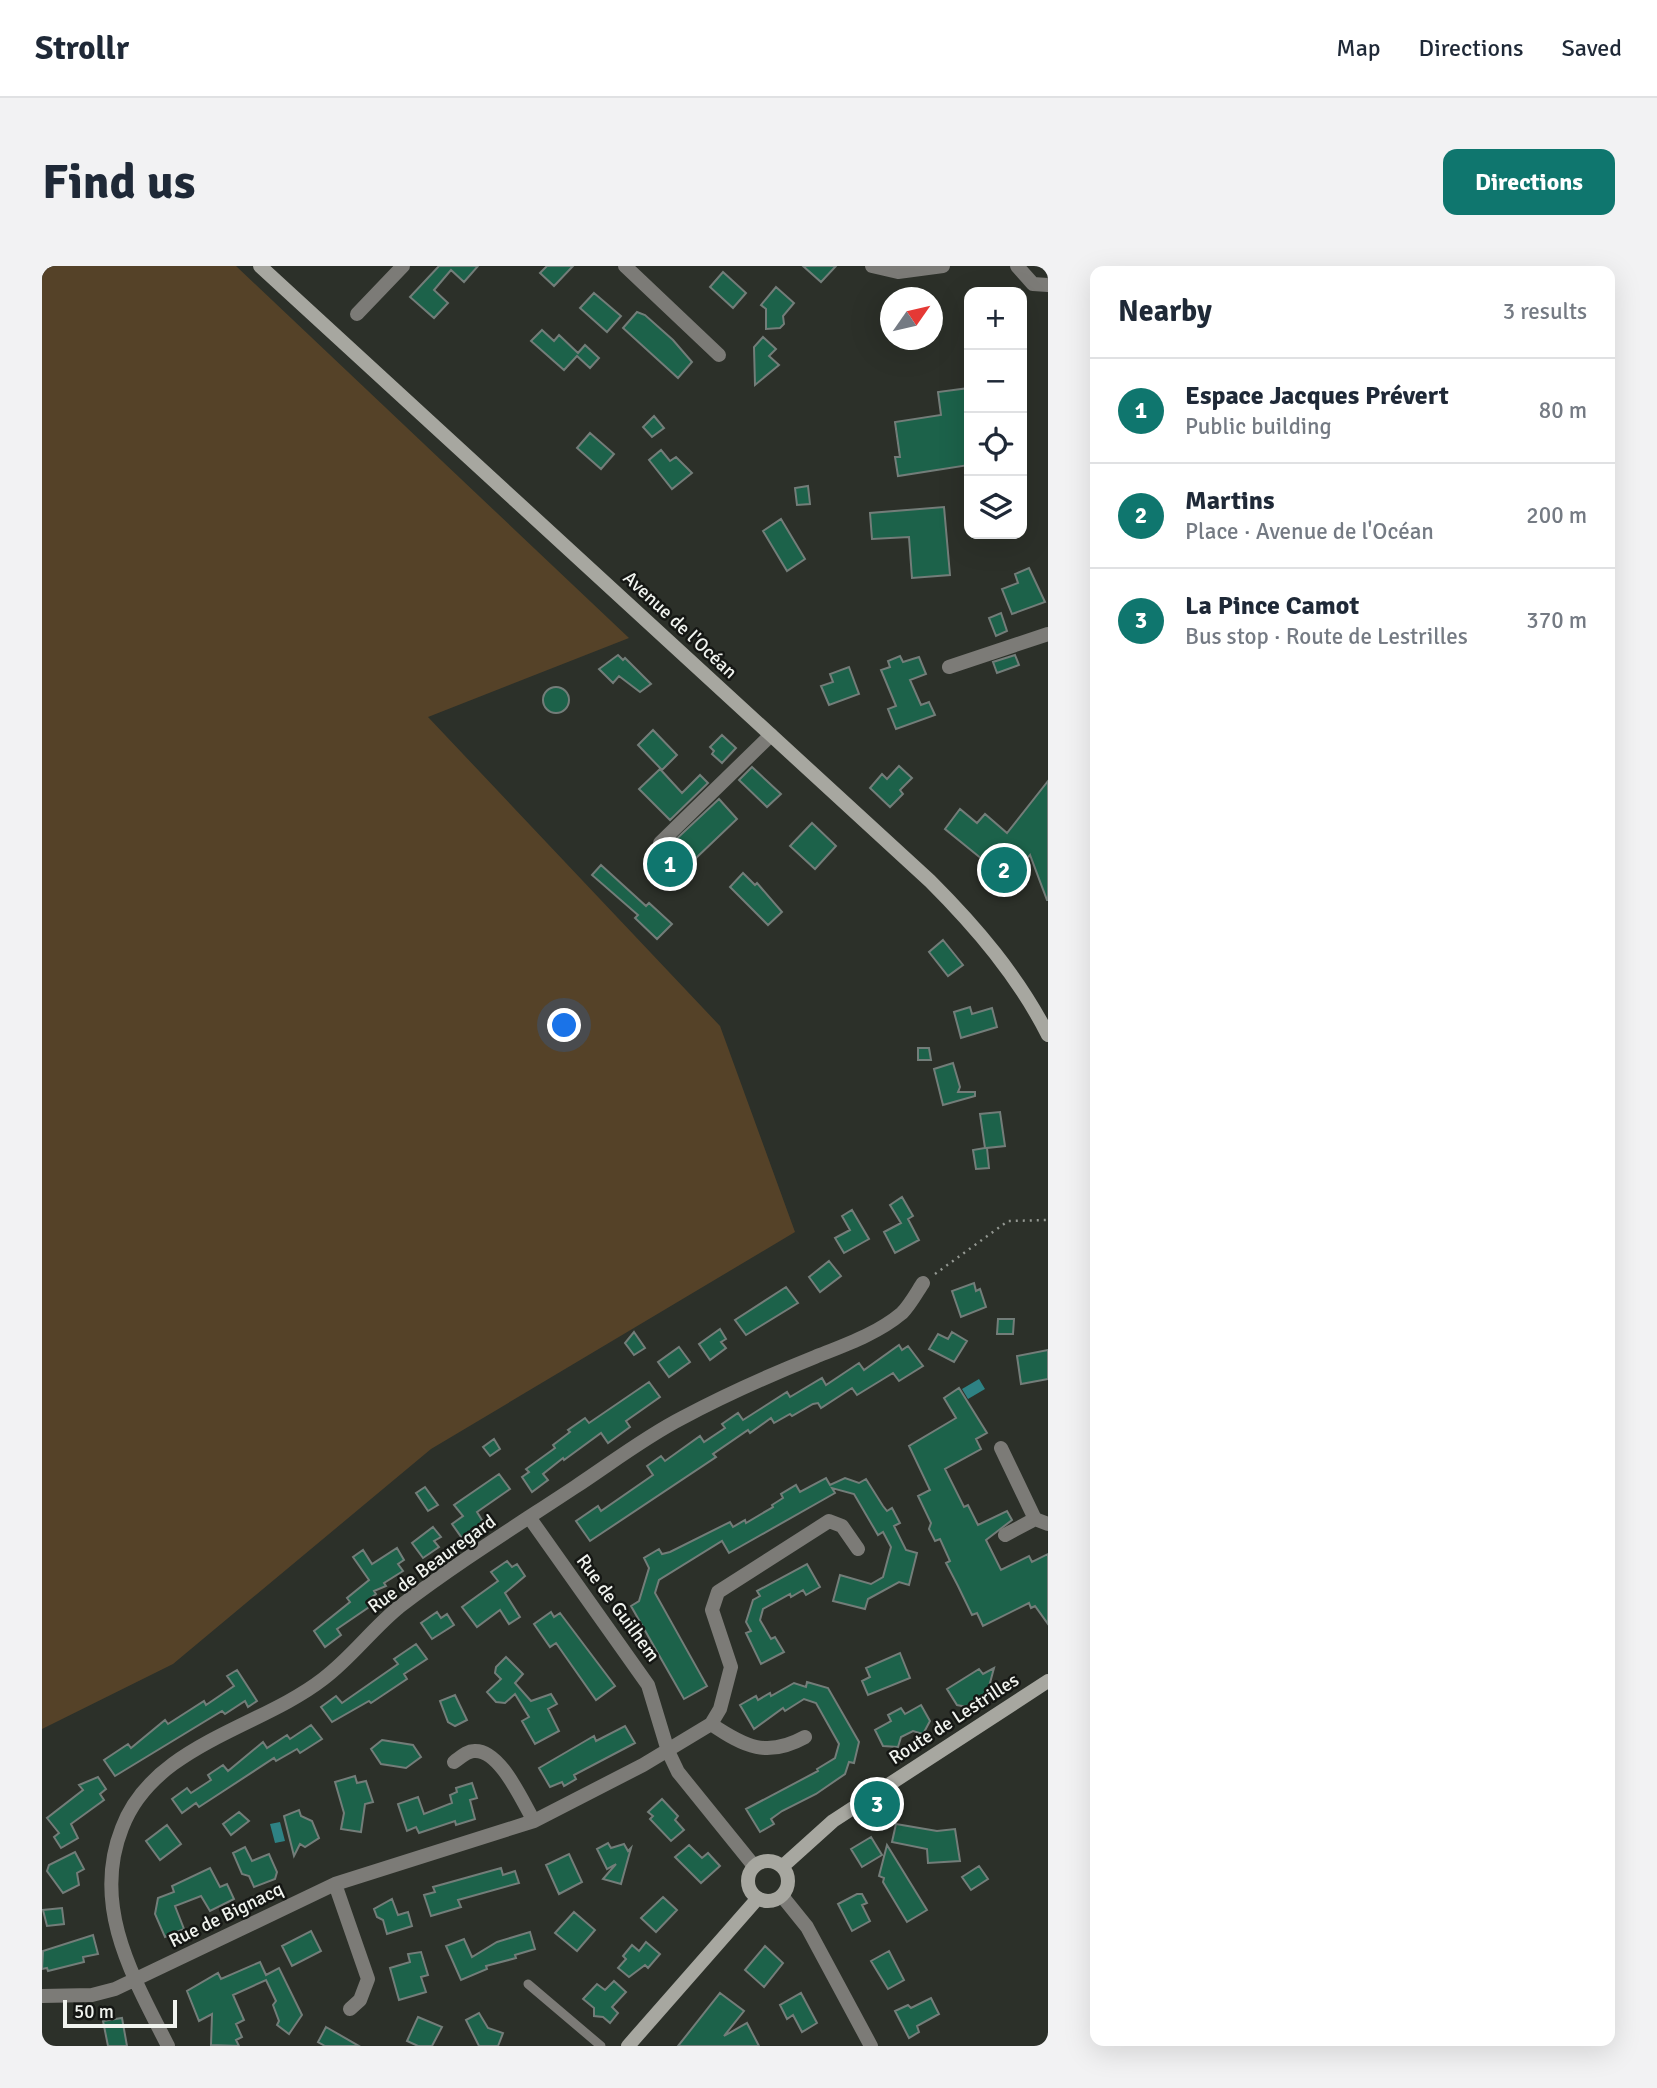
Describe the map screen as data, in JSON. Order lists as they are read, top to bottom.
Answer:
{
  "streets": {
    "main road": ["Avenue de l'Océan", "Route de Lestrilles"],
    "street": ["Rue de Beauregard", "Rue de Guilhem", "Rue de Bignacq"]
  },
  "crossings": [
    ["Rue de Beauregard", "Rue de Guilhem"],
    ["Rue de Beauregard", "Rue de Bignacq"],
    ["Rue de Guilhem", "Route de Lestrilles"],
    ["Rue de Guilhem", "Rue de Bignacq"]
  ],
  "scale_bar": "50 m",
  "north": "top right",
  "page": {
    "header": "Strollr",
    "nav": ["Map", "Directions", "Saved"],
    "buttons": "Directions",
    "title": "Find us",
    "heading": ["Nearby", "3 results"],
    "map_buttons": ["+", "−"],
    "list": [
      {
        "mark": "1",
        "name": "Espace Jacques Prévert",
        "note": "Public building",
        "value": "80 m"
      },
      {
        "mark": "2",
        "name": "Martins",
        "note": "Place · Avenue de l'Océan",
        "value": "200 m"
      },
      {
        "mark": "3",
        "name": "La Pince Camot",
        "note": "Bus stop · Route de Lestrilles",
        "value": "370 m"
      }
    ],
    "pins": ["1", "2", "3"],
    "scale": "50 m"
  }
}
